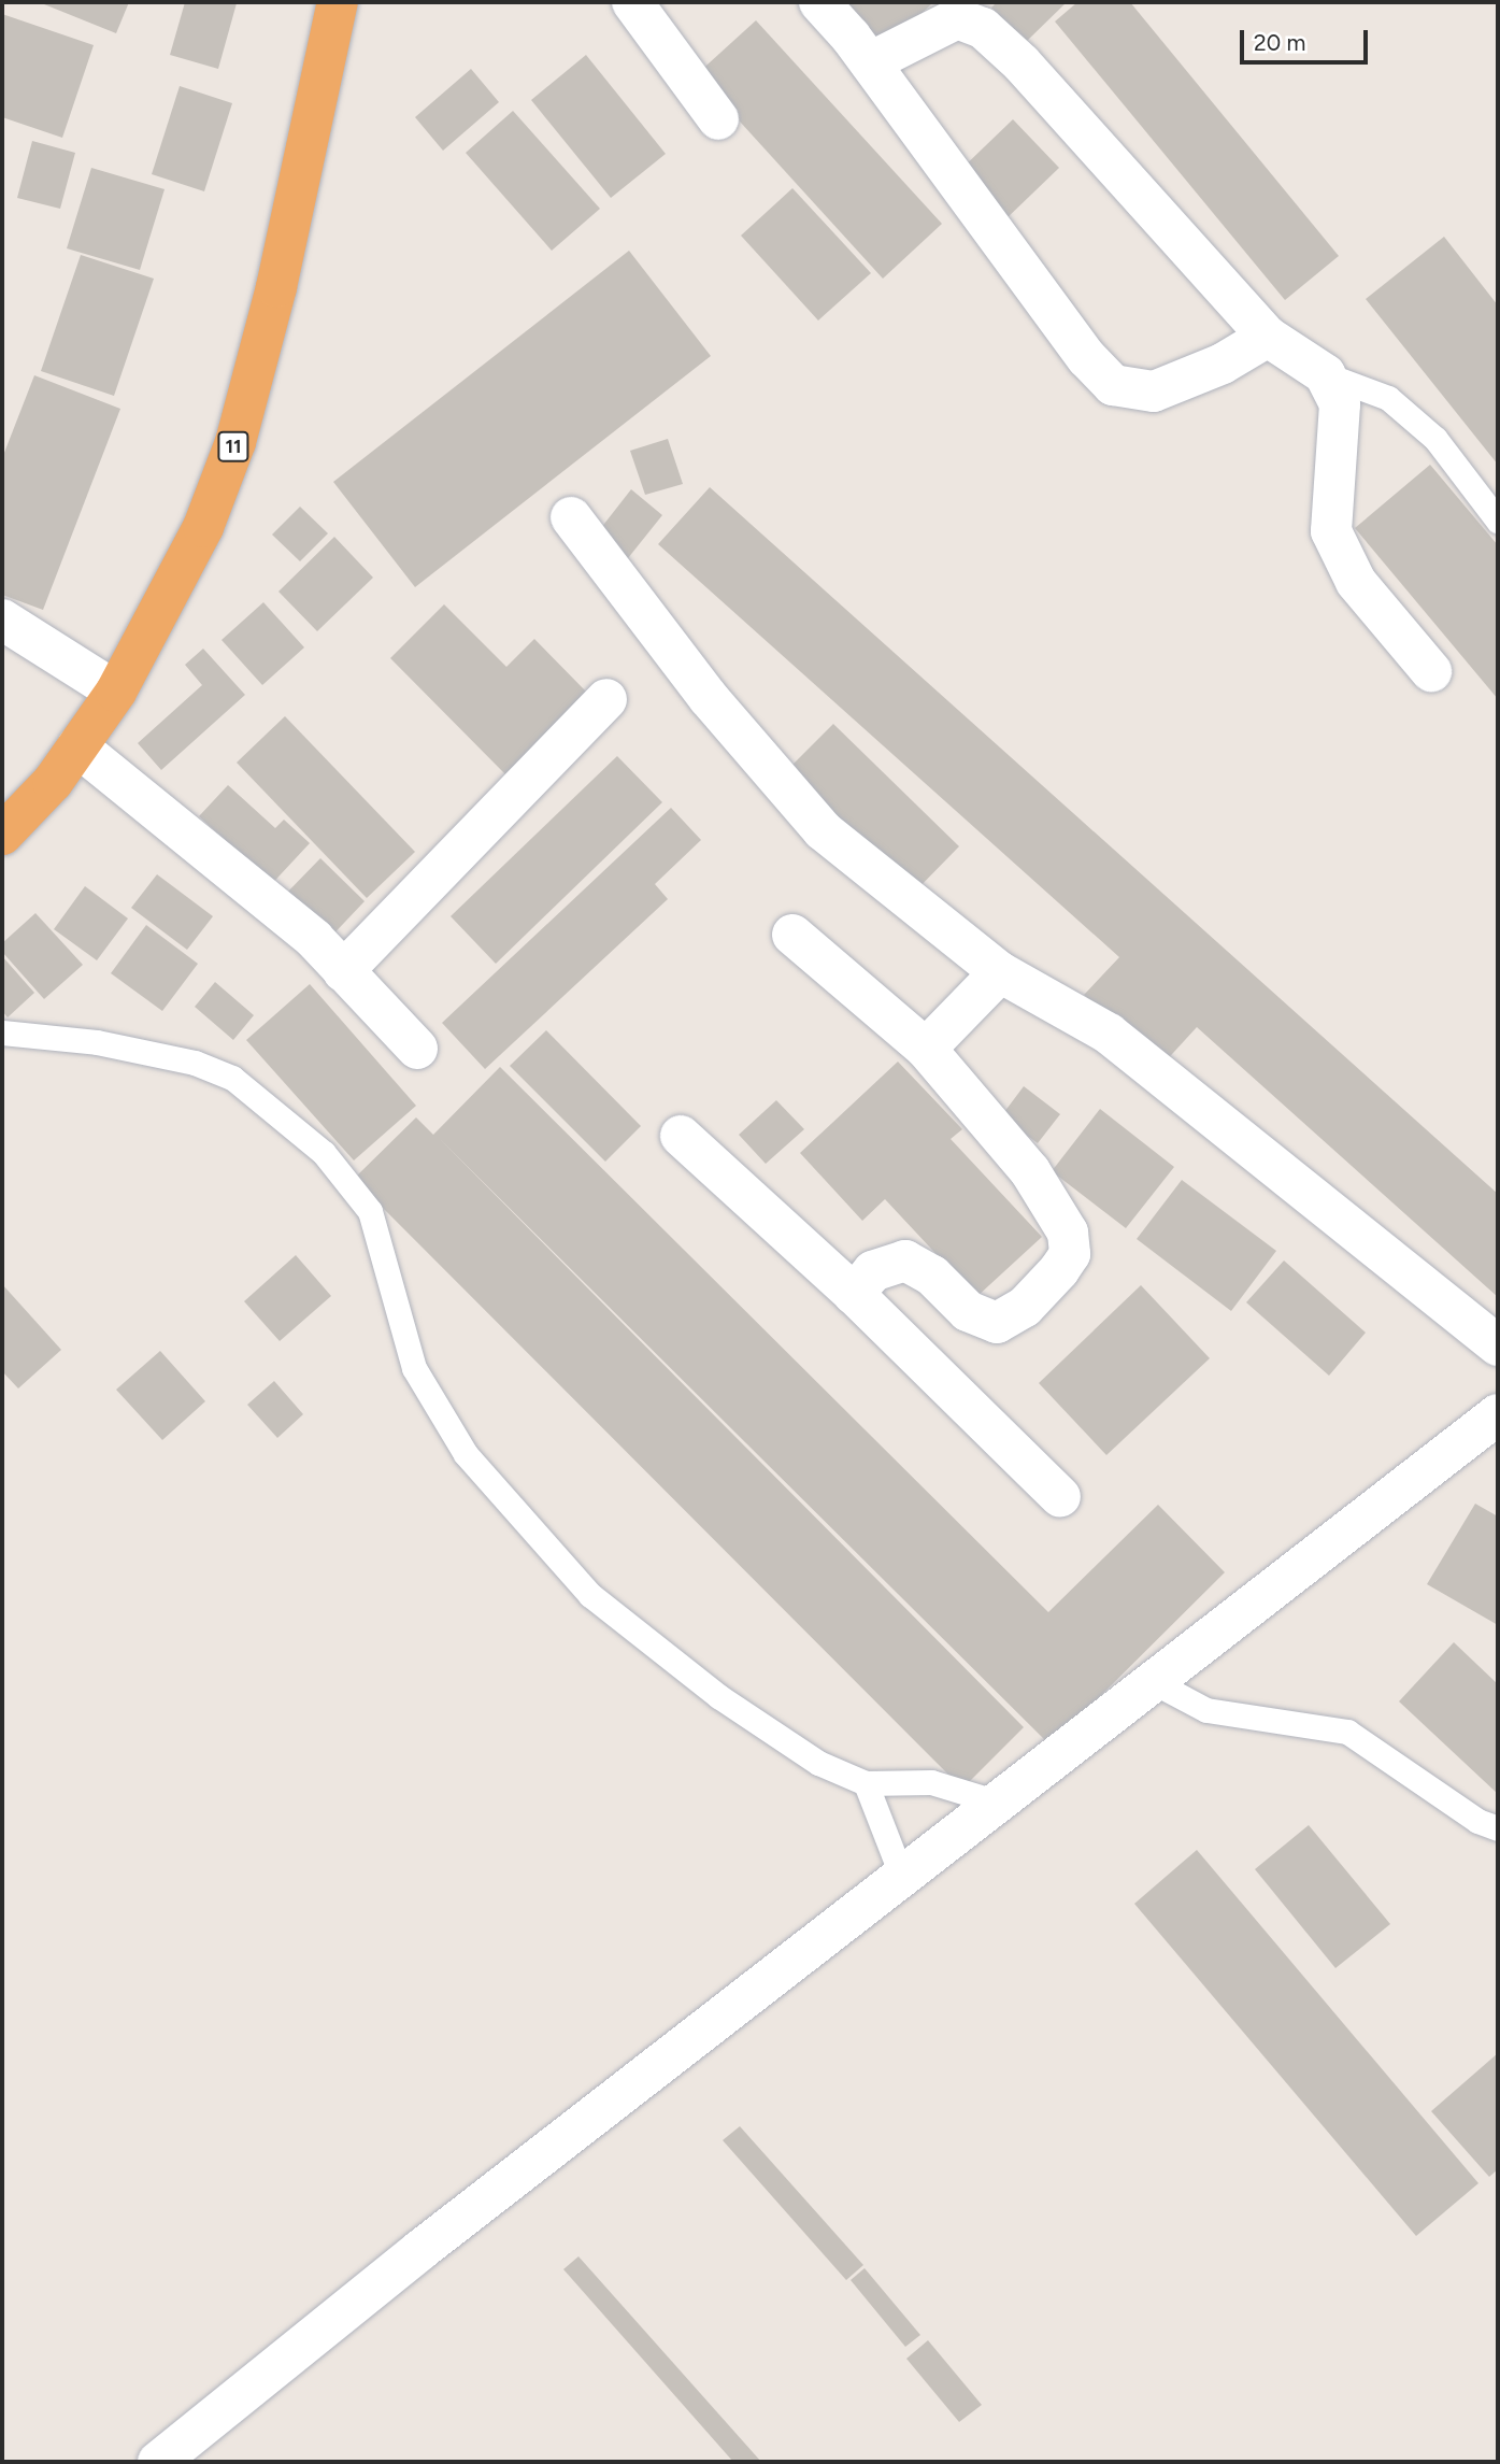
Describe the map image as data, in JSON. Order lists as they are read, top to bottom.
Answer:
{
  "streets": {
    "highway": ["11"]
  },
  "scale_bar": "20 m"
}
